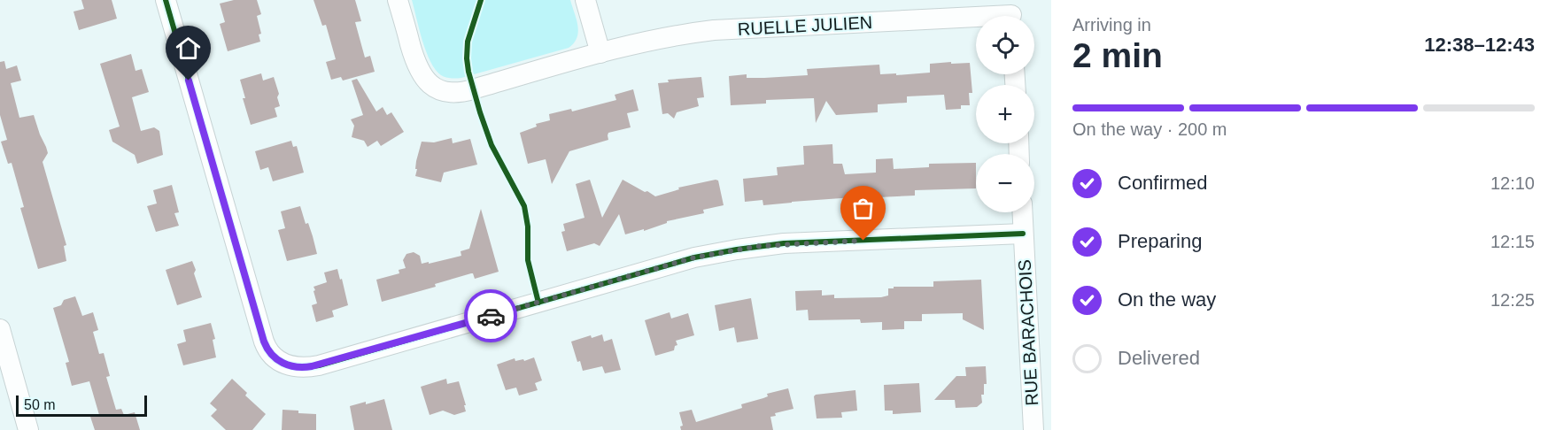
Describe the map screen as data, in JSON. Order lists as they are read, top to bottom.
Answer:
{
  "streets": {
    "street": ["RUELLE JULIEN", "RUE BARACHOIS"]
  },
  "scale_bar": "50 m",
  "page": {
    "heading": ["2 min", "Arriving in", "12:38–12:43"],
    "map_buttons": ["+", "−"],
    "bar": "On the way · 200 m",
    "list": [
      ["Confirmed", "12:10"],
      ["Preparing", "12:15"],
      ["On the way", "12:25"],
      "Delivered"
    ],
    "scale": "50 m"
  }
}
